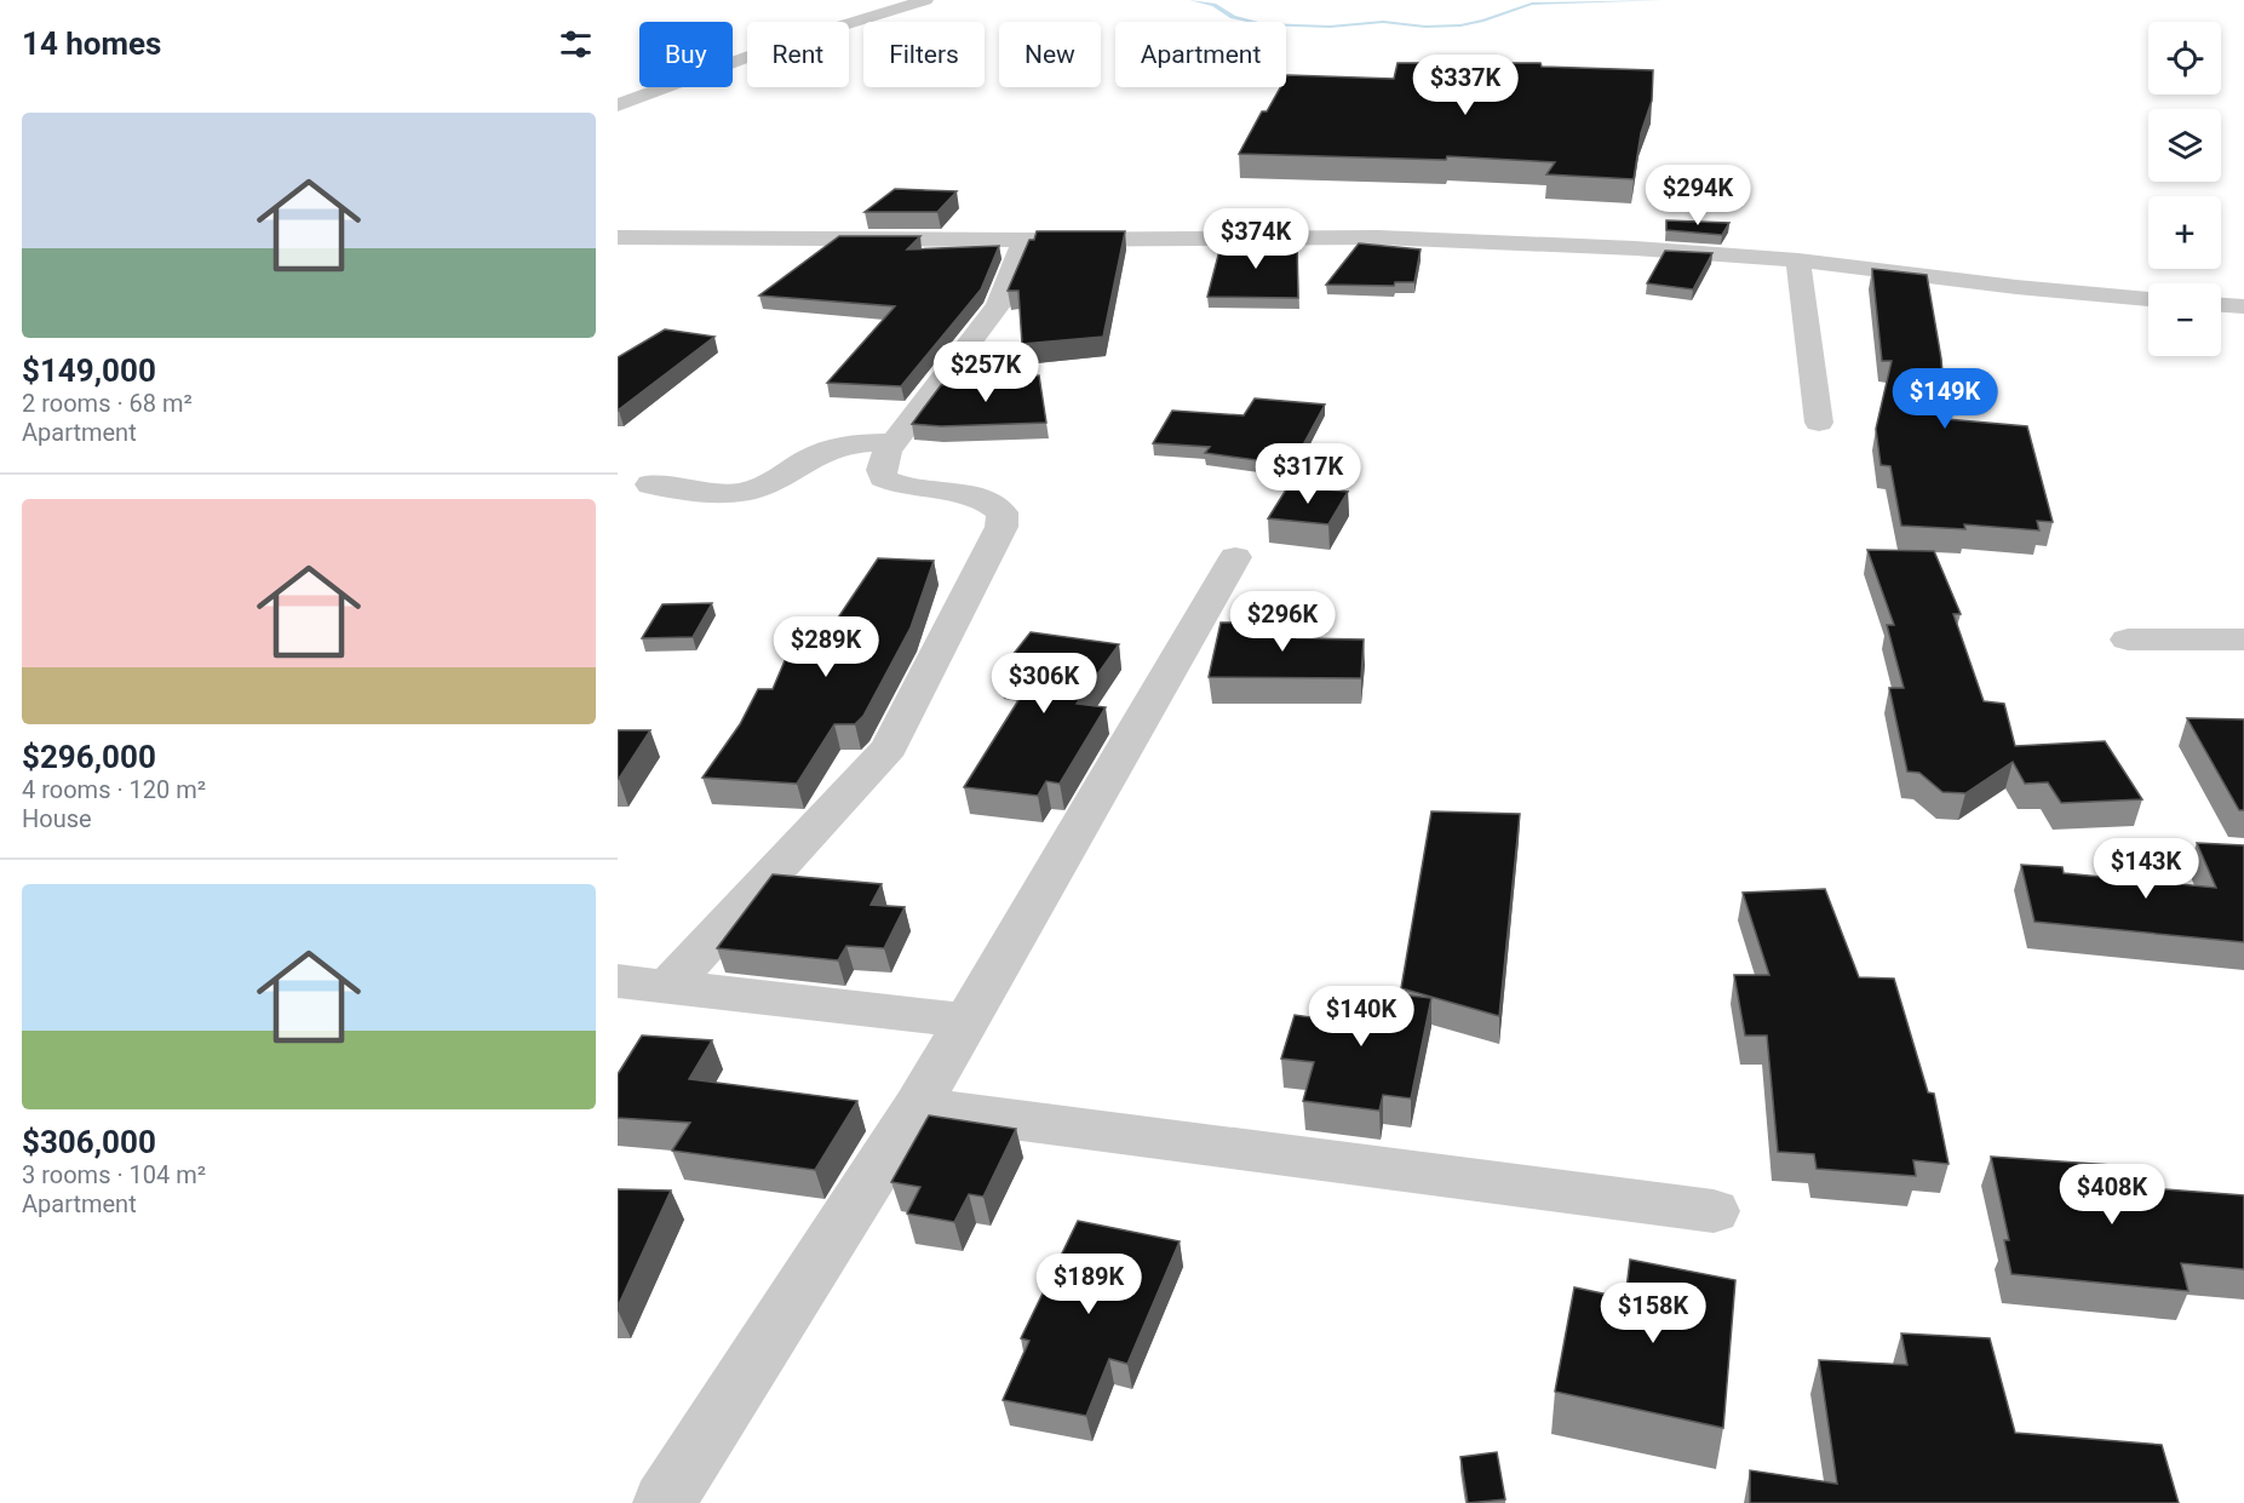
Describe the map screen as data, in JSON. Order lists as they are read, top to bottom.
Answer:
{
  "page": {
    "heading": "14 homes",
    "map_buttons": ["+", "−"],
    "chip": [
      "Buy",
      "Rent",
      "Filters",
      "New",
      "Apartment"
    ],
    "price": [
      "$337K",
      "$294K",
      "$374K",
      "$257K",
      "$149K",
      "$317K",
      "$296K",
      "$289K",
      "$306K",
      "$143K",
      "$140K",
      "$408K",
      "$189K",
      "$158K"
    ],
    "list": [
      {
        "name": "$149,000",
        "note": "2 rooms · 68 m² · Apartment"
      },
      {
        "name": "$296,000",
        "note": "4 rooms · 120 m² · House"
      },
      {
        "name": "$306,000",
        "note": "3 rooms · 104 m² · Apartment"
      }
    ]
  }
}
